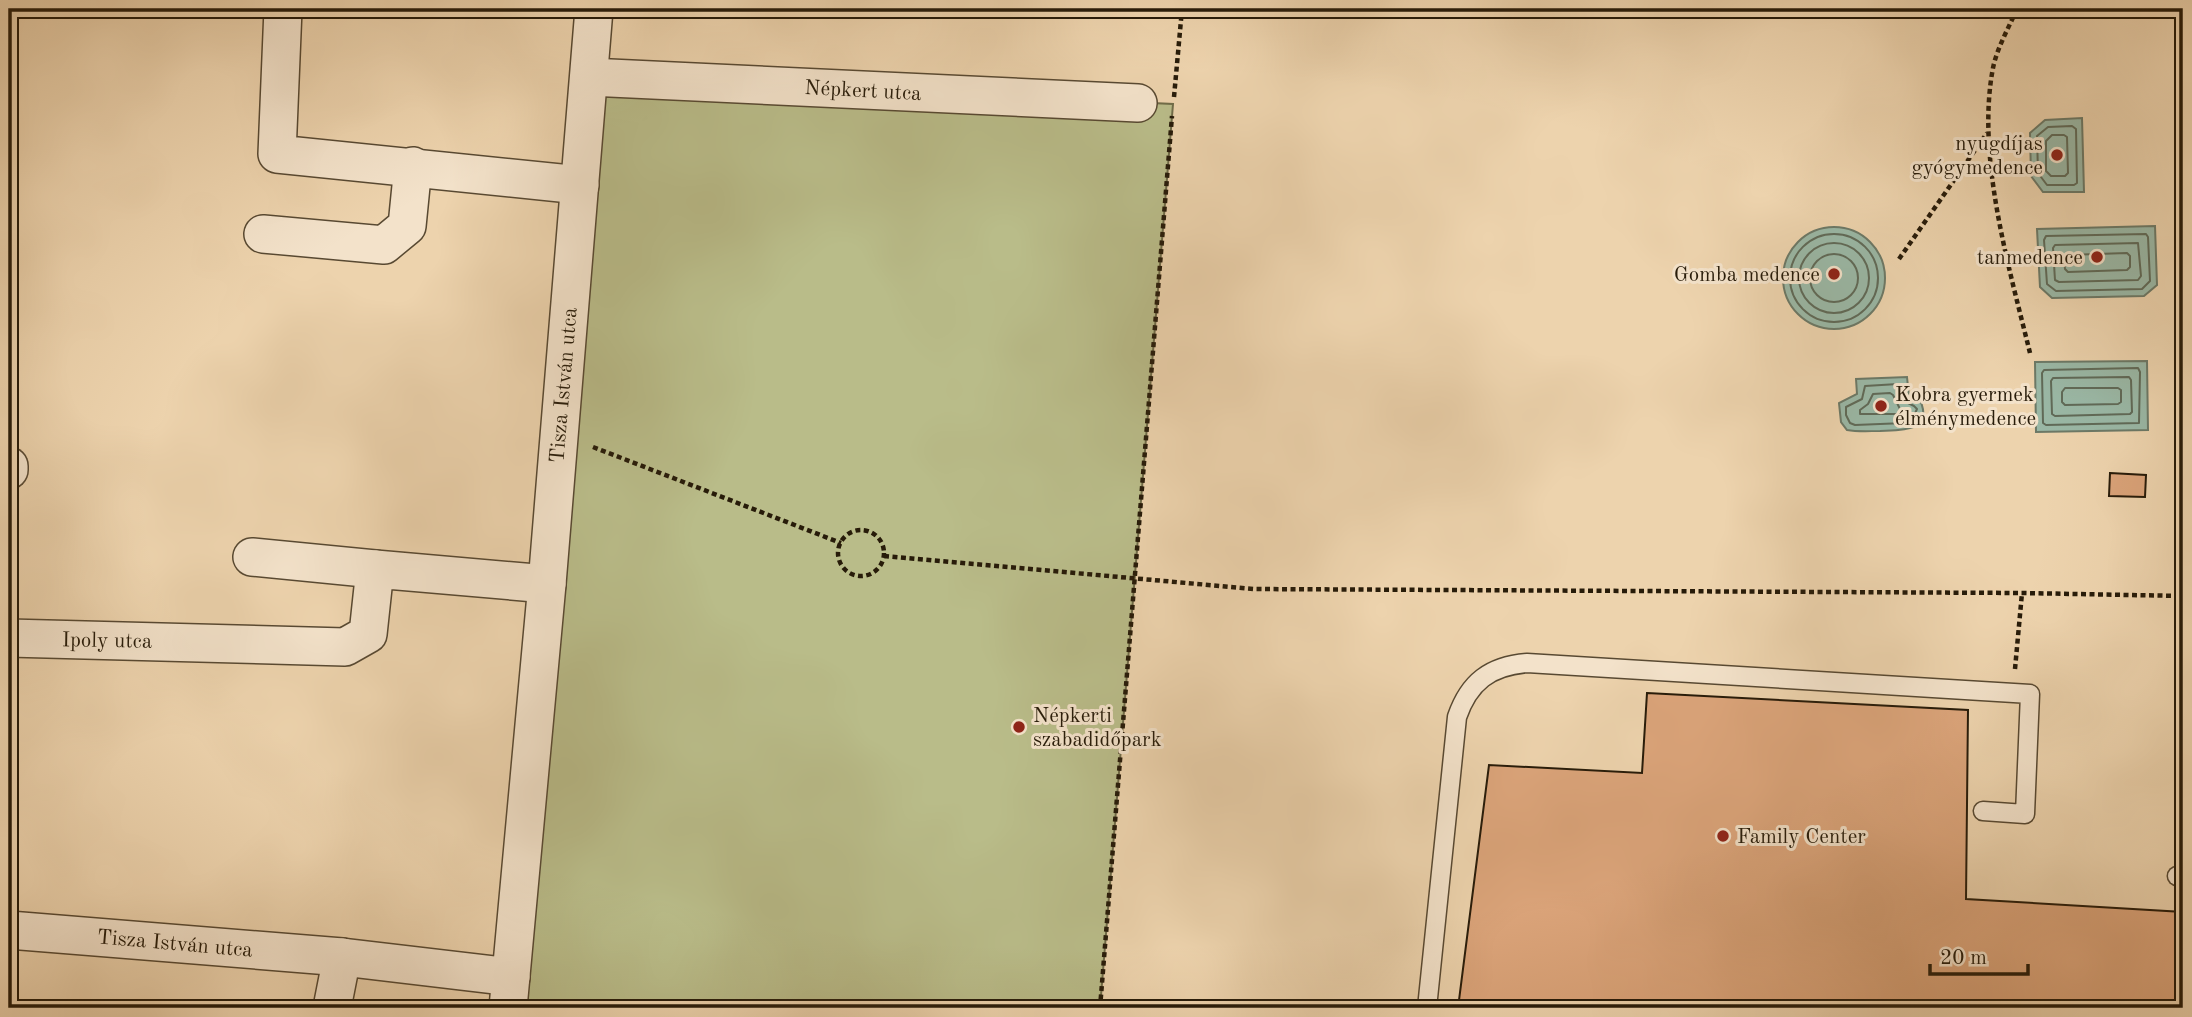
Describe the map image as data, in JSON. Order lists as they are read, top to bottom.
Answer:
{
  "streets": {
    "street": ["Népkert utca", "Tisza István utca", "Ipoly utca"]
  },
  "crossings": [
    ["Népkert utca", "Tisza István utca"]
  ],
  "places": [
    "nyugdíjas gyógymedence",
    "tanmedence",
    "Gomba medence",
    "Kobra gyermek élménymedence",
    "Népkerti szabadidőpark",
    "Family Center"
  ],
  "scale_bar": "20 m"
}
